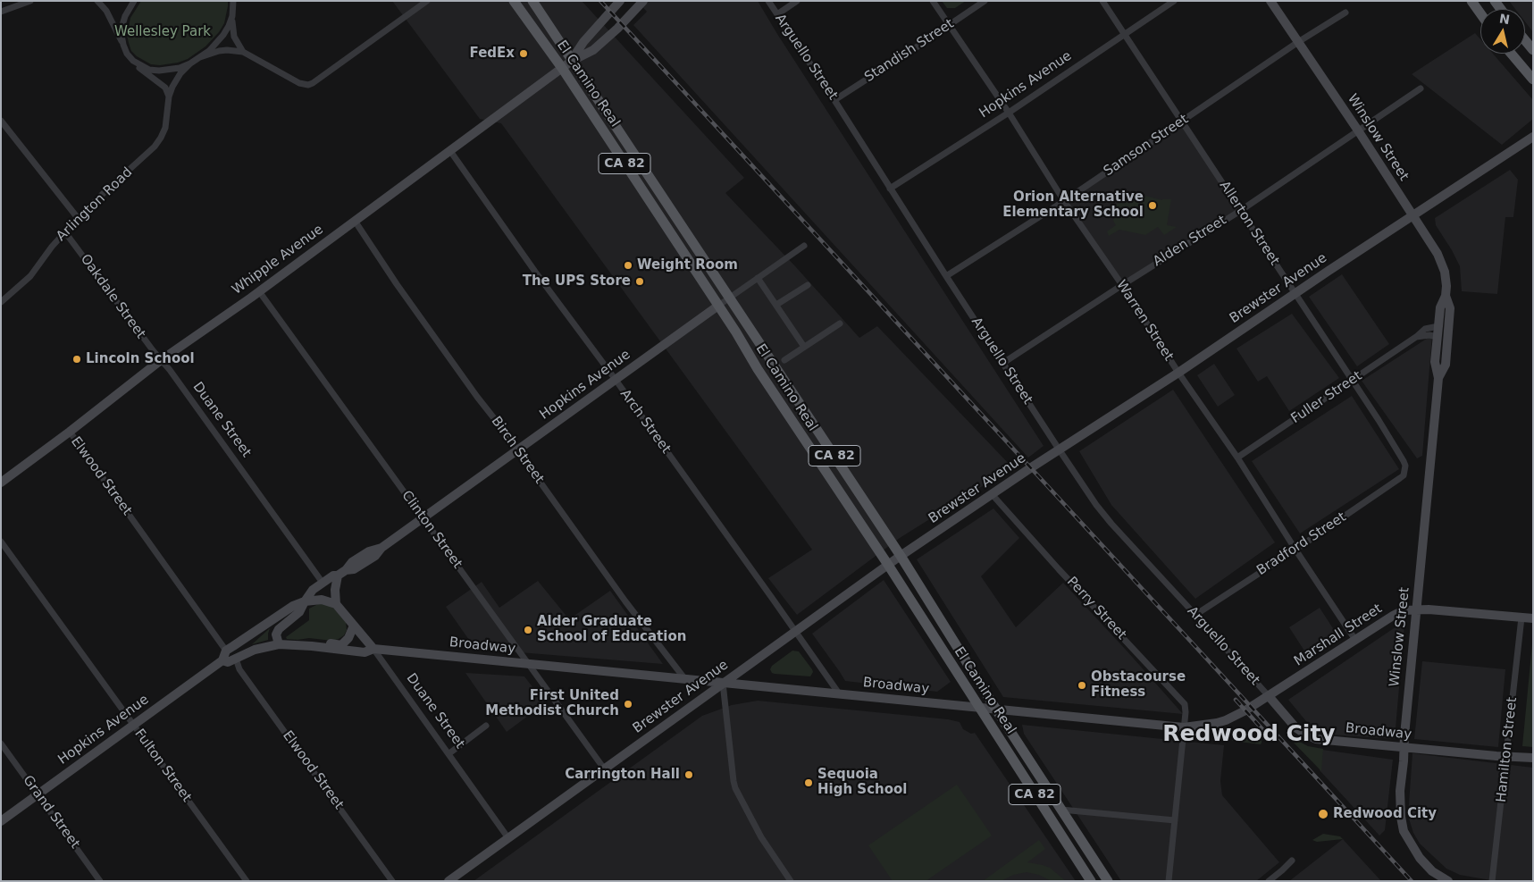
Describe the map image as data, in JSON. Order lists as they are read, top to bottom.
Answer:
{
  "streets": {
    "main road": ["El Camino Real", "CA 82"],
    "street": [
      "Standish Street",
      "Arguello Street",
      "Hopkins Avenue",
      "Winslow Street",
      "Samson Street",
      "Arlington Road",
      "Allerton Street",
      "Alden Street",
      "Whipple Avenue",
      "Brewster Avenue",
      "Oakdale Street",
      "Warren Street",
      "Fuller Street",
      "Duane Street",
      "Arch Street",
      "Birch Street",
      "Elwood Street",
      "Clinton Street",
      "Bradford Street",
      "Perry Street",
      "Marshall Street",
      "Broadway",
      "Hamilton Street",
      "Fulton Street",
      "Grand Street"
    ]
  },
  "crossings": [
    ["Standish Street", "Arguello Street"],
    ["Standish Street", "Warren Street"],
    ["Arguello Street", "Hopkins Avenue"],
    ["Arguello Street", "Samson Street"],
    ["Arguello Street", "Alden Street"],
    ["Arguello Street", "Brewster Avenue"],
    ["Arguello Street", "Bradford Street"],
    ["Arguello Street", "Marshall Street"],
    ["Arguello Street", "Broadway"],
    ["El Camino Real", "Hopkins Avenue"],
    ["El Camino Real", "Whipple Avenue"],
    ["El Camino Real", "Brewster Avenue"],
    ["El Camino Real", "Broadway"],
    ["Hopkins Avenue", "Allerton Street"],
    ["Hopkins Avenue", "Warren Street"],
    ["Hopkins Avenue", "Duane Street"],
    ["Hopkins Avenue", "Arch Street"],
    ["Hopkins Avenue", "Birch Street"],
    ["Hopkins Avenue", "Elwood Street"],
    ["Hopkins Avenue", "Clinton Street"],
    ["Hopkins Avenue", "Broadway"],
    ["Hopkins Avenue", "Fulton Street"],
    ["Hopkins Avenue", "Grand Street"],
    ["Winslow Street", "Samson Street"],
    ["Winslow Street", "Alden Street"],
    ["Winslow Street", "Brewster Avenue"],
    ["Winslow Street", "Fuller Street"],
    ["Winslow Street", "Marshall Street"],
    ["Winslow Street", "Broadway"],
    ["Samson Street", "Allerton Street"],
    ["Samson Street", "Warren Street"],
    ["Arlington Road", "Oakdale Street"],
    ["Allerton Street", "Alden Street"],
    ["Allerton Street", "Brewster Avenue"],
    ["Allerton Street", "Fuller Street"],
    ["Allerton Street", "Bradford Street"],
    ["Alden Street", "Warren Street"],
    ["Whipple Avenue", "Oakdale Street"],
    ["Whipple Avenue", "Duane Street"],
    ["Whipple Avenue", "Arch Street"],
    ["Whipple Avenue", "Birch Street"],
    ["Whipple Avenue", "Elwood Street"],
    ["Whipple Avenue", "Clinton Street"],
    ["Brewster Avenue", "Warren Street"],
    ["Brewster Avenue", "Duane Street"],
    ["Brewster Avenue", "Arch Street"],
    ["Brewster Avenue", "Clinton Street"],
    ["Brewster Avenue", "Perry Street"],
    ["Brewster Avenue", "Broadway"],
    ["Oakdale Street", "Duane Street"],
    ["Warren Street", "Fuller Street"],
    ["Warren Street", "Bradford Street"],
    ["Warren Street", "Marshall Street"],
    ["Duane Street", "Broadway"],
    ["Arch Street", "Broadway"],
    ["Birch Street", "Broadway"],
    ["Elwood Street", "Broadway"],
    ["Clinton Street", "Broadway"],
    ["Perry Street", "Broadway"],
    ["Marshall Street", "Broadway"],
    ["Marshall Street", "Hamilton Street"],
    ["Broadway", "Hamilton Street"]
  ],
  "districts": ["Redwood City"],
  "parks": ["Wellesley Park"],
  "places": [
    "FedEx",
    "Orion Alternative Elementary School",
    "Weight Room",
    "The UPS Store",
    "Lincoln School",
    "Alder Graduate School of Education",
    "Obstacourse Fitness",
    "First United Methodist Church",
    "Carrington Hall",
    "Sequoia High School",
    "Redwood City"
  ],
  "north": "top"
}
